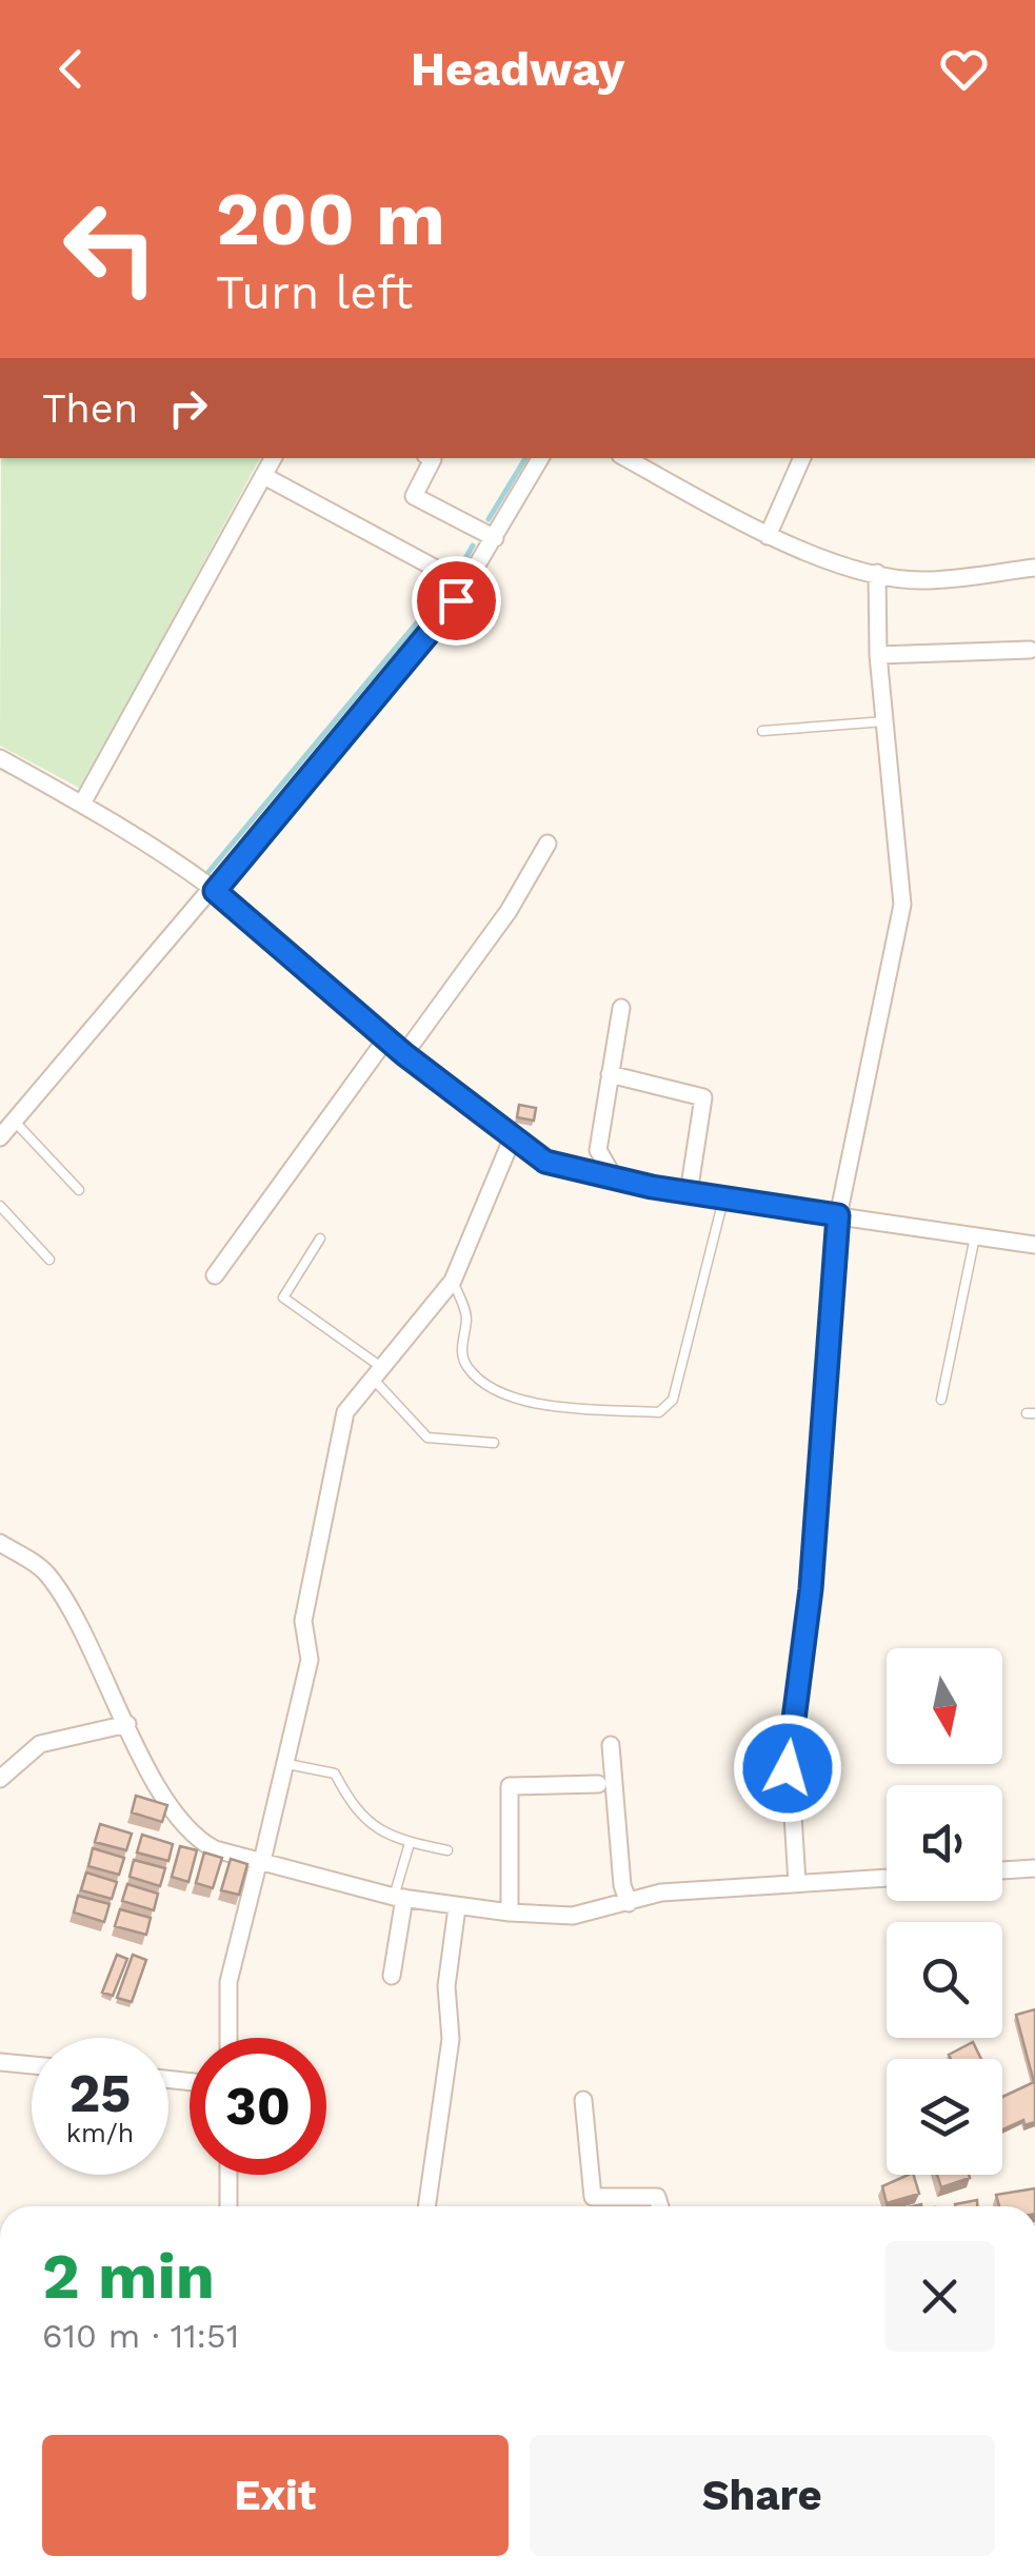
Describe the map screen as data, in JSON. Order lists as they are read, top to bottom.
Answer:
{
  "north": "bottom",
  "page": {
    "header": "Headway",
    "turn": ["200 m", "Turn left"],
    "then": "Then",
    "speed": "25 km/h",
    "limit": "30",
    "heading": ["2 min", "610 m · 11:51"],
    "buttons": ["Exit", "Share"]
  }
}
